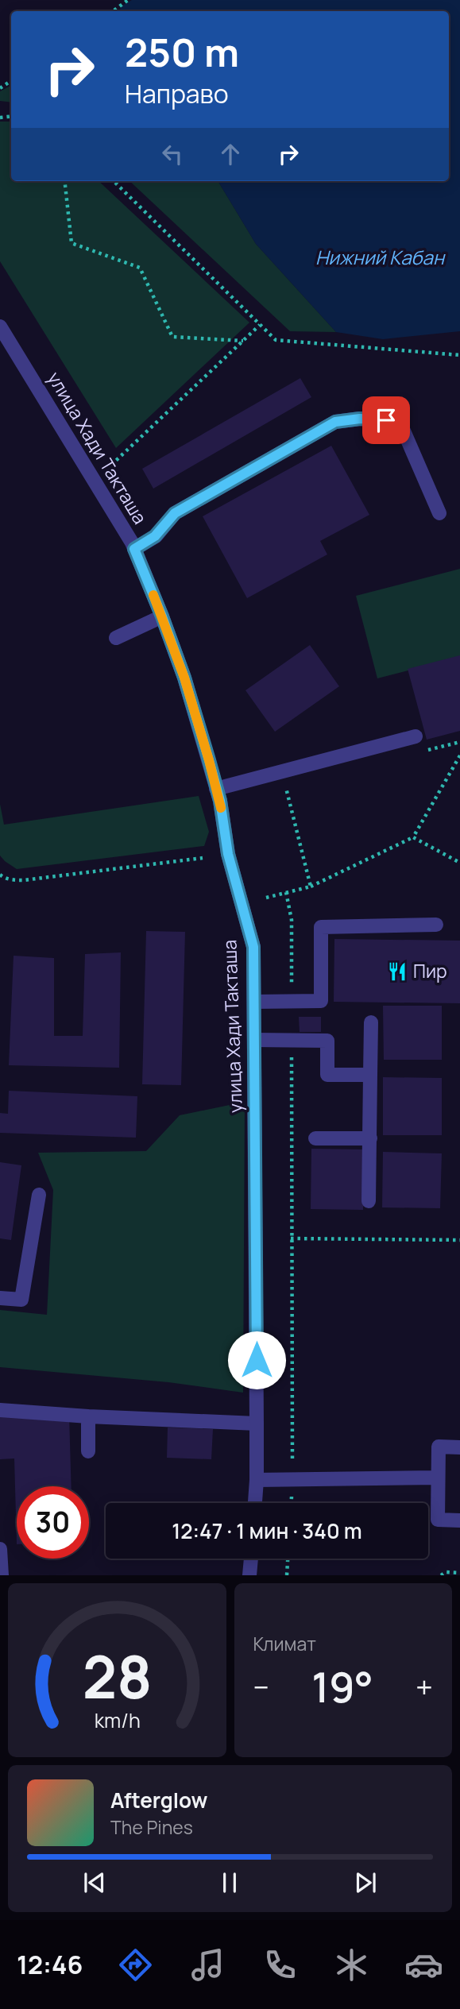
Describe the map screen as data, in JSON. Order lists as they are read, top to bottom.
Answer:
{
  "streets": {
    "street": ["улица Хади Такташа"]
  },
  "water": ["Нижний Кабан"],
  "places": {
    "restaurant": ["Пир"]
  },
  "page": {
    "turn": ["250 m", "Направо"],
    "limit": "30",
    "trip": "12:47 · 1 мин · 340 m",
    "tile": "Климат",
    "heat": ["−", "19°", "+"],
    "song": ["Afterglow", "The Pines"],
    "tabs": "12:46",
    "gauge": ["28", "km/h"]
  }
}
